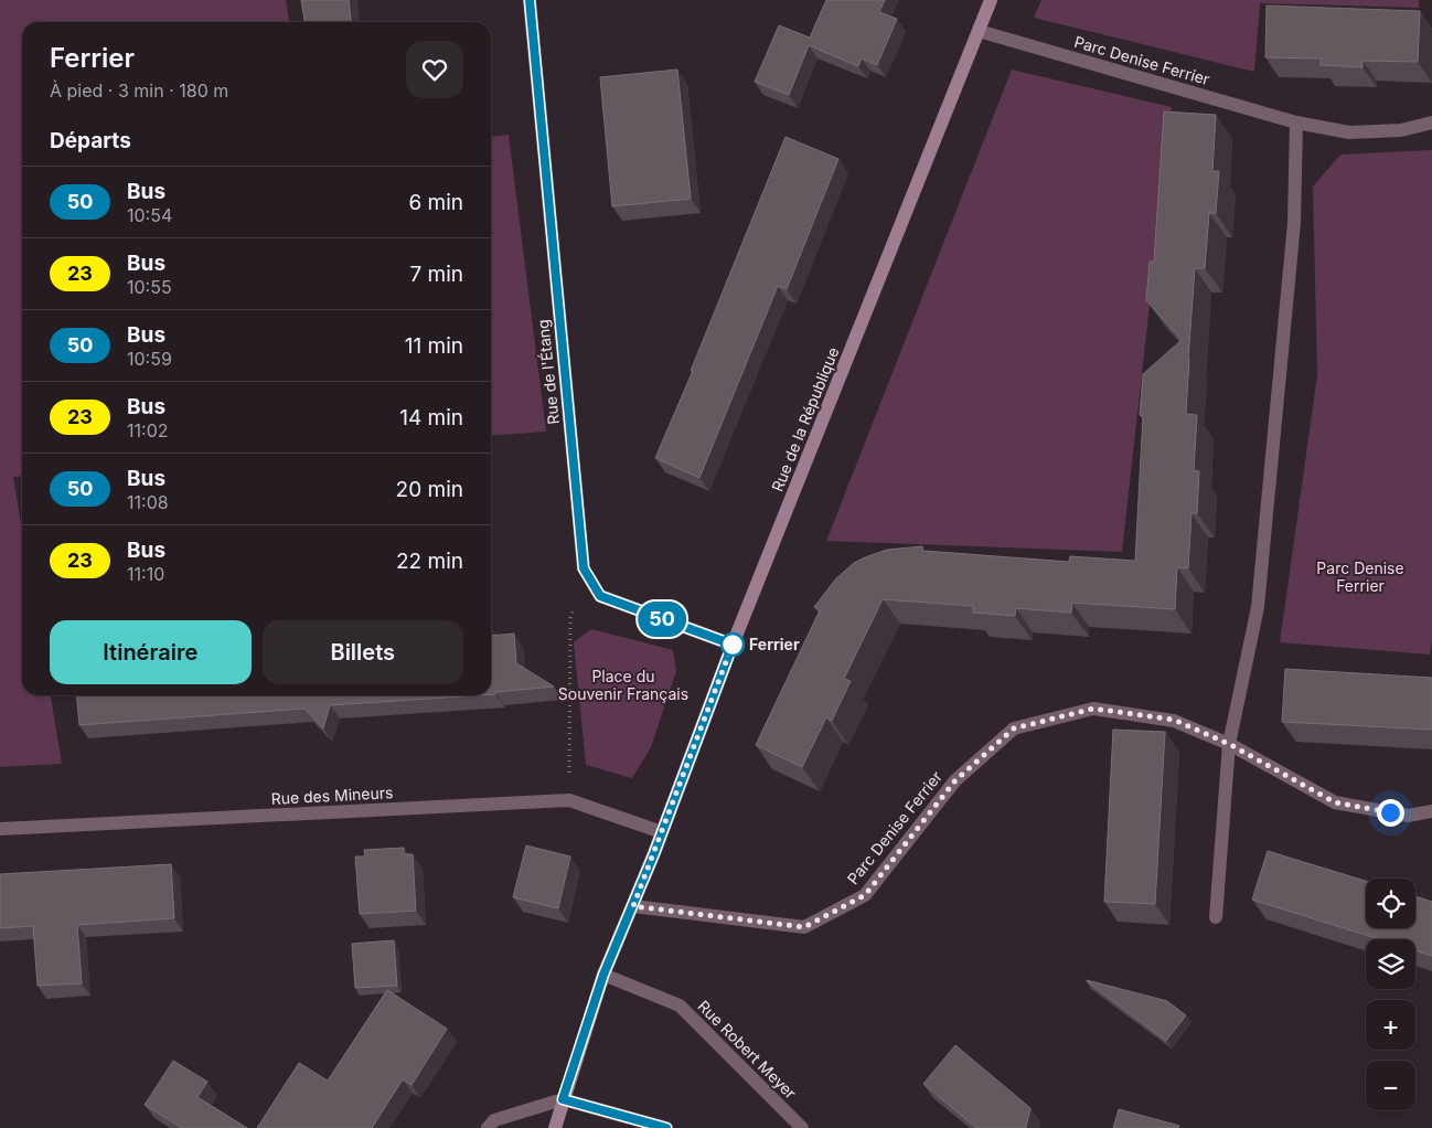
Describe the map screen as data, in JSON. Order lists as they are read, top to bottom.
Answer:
{
  "streets": {
    "main road": ["Rue de la République"],
    "street": [
      "Parc Denise Ferrier",
      "Rue de l'Étang",
      "Rue des Mineurs",
      "Rue Robert Meyer"
    ]
  },
  "crossings": [
    ["Parc Denise Ferrier", "Rue de la République"],
    ["Rue de l'Étang", "Rue de la République"],
    ["Rue de la République", "Rue des Mineurs"],
    ["Rue de la République", "Rue Robert Meyer"]
  ],
  "parks": ["Parc Denise Ferrier", "Place du Souvenir Français"],
  "places": ["Ferrier"],
  "lines": ["bus line 50"],
  "page": {
    "on_map": "50",
    "heading": [
      ["Ferrier", "À pied · 3 min · 180 m"],
      "Départs"
    ],
    "list": [
      {
        "mark": "50",
        "name": "Bus",
        "note": "10:54",
        "value": "6 min"
      },
      {
        "mark": "23",
        "name": "Bus",
        "note": "10:55",
        "value": "7 min"
      },
      {
        "mark": "50",
        "name": "Bus",
        "note": "10:59",
        "value": "11 min"
      },
      {
        "mark": "23",
        "name": "Bus",
        "note": "11:02",
        "value": "14 min"
      },
      {
        "mark": "50",
        "name": "Bus",
        "note": "11:08",
        "value": "20 min"
      },
      {
        "mark": "23",
        "name": "Bus",
        "note": "11:10",
        "value": "22 min"
      }
    ],
    "buttons": ["Itinéraire", "Billets"],
    "map_buttons": ["+", "−"]
  }
}
